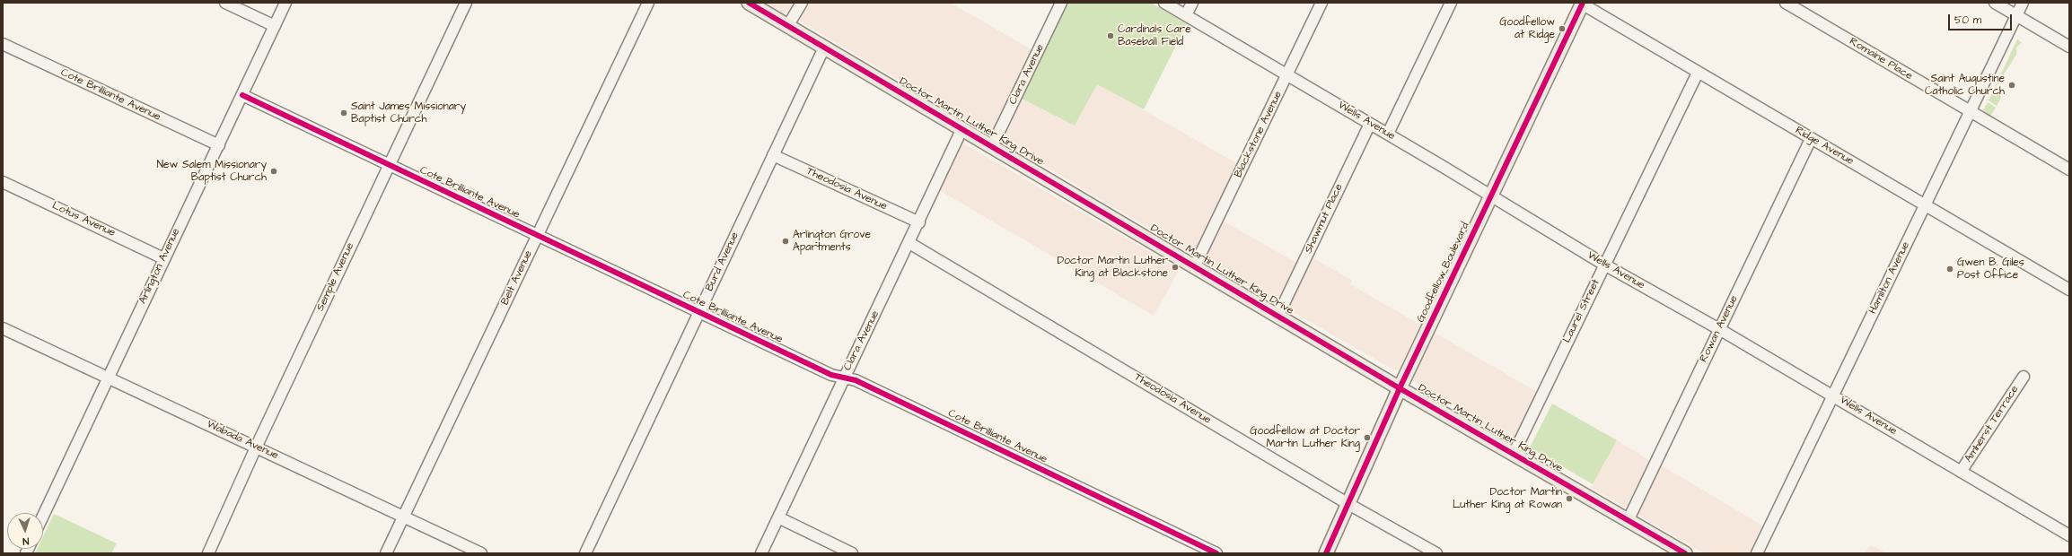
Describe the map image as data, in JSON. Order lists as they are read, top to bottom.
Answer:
{
  "streets": {
    "main road": ["Doctor Martin Luther King Drive", "Goodfellow Boulevard"],
    "street": [
      "Romaine Place",
      "Clara Avenue",
      "Cote Brilliante Avenue",
      "Wells Avenue",
      "Blackstone Avenue",
      "Ridge Avenue",
      "Theodosia Avenue",
      "Shawmut Place",
      "Lotus Avenue",
      "Burd Avenue",
      "Arlington Avenue",
      "Semple Avenue",
      "Belt Avenue",
      "Hamilton Avenue",
      "Laurel Street",
      "Rowan Avenue",
      "Amherst Terrace",
      "Wabada Avenue"
    ]
  },
  "crossings": [
    ["Romaine Place", "Hamilton Avenue"],
    ["Clara Avenue", "Cote Brilliante Avenue"],
    ["Clara Avenue", "Doctor Martin Luther King Drive"],
    ["Clara Avenue", "Theodosia Avenue"],
    ["Cote Brilliante Avenue", "Burd Avenue"],
    ["Cote Brilliante Avenue", "Arlington Avenue"],
    ["Cote Brilliante Avenue", "Semple Avenue"],
    ["Cote Brilliante Avenue", "Belt Avenue"],
    ["Wells Avenue", "Blackstone Avenue"],
    ["Wells Avenue", "Shawmut Place"],
    ["Wells Avenue", "Goodfellow Boulevard"],
    ["Wells Avenue", "Hamilton Avenue"],
    ["Wells Avenue", "Laurel Street"],
    ["Wells Avenue", "Rowan Avenue"],
    ["Wells Avenue", "Amherst Terrace"],
    ["Doctor Martin Luther King Drive", "Blackstone Avenue"],
    ["Doctor Martin Luther King Drive", "Shawmut Place"],
    ["Doctor Martin Luther King Drive", "Burd Avenue"],
    ["Doctor Martin Luther King Drive", "Goodfellow Boulevard"],
    ["Doctor Martin Luther King Drive", "Laurel Street"],
    ["Doctor Martin Luther King Drive", "Rowan Avenue"],
    ["Ridge Avenue", "Goodfellow Boulevard"],
    ["Ridge Avenue", "Hamilton Avenue"],
    ["Ridge Avenue", "Laurel Street"],
    ["Ridge Avenue", "Rowan Avenue"],
    ["Theodosia Avenue", "Burd Avenue"],
    ["Theodosia Avenue", "Goodfellow Boulevard"],
    ["Lotus Avenue", "Arlington Avenue"],
    ["Arlington Avenue", "Wabada Avenue"],
    ["Semple Avenue", "Wabada Avenue"],
    ["Belt Avenue", "Wabada Avenue"]
  ],
  "places": [
    "Goodfellow at Ridge",
    "Cardinals Care Baseball Field",
    "Saint Augustine Catholic Church",
    "Saint James Missionary Baptist Church",
    "New Salem Missionary Baptist Church",
    "Arlington Grove Apartments",
    "Doctor Martin Luther King at Blackstone",
    "Gwen B. Giles Post Office",
    "Goodfellow at Doctor Martin Luther King",
    "Doctor Martin Luther King at Rowan"
  ],
  "scale_bar": "50 m",
  "north": "bottom"
}
